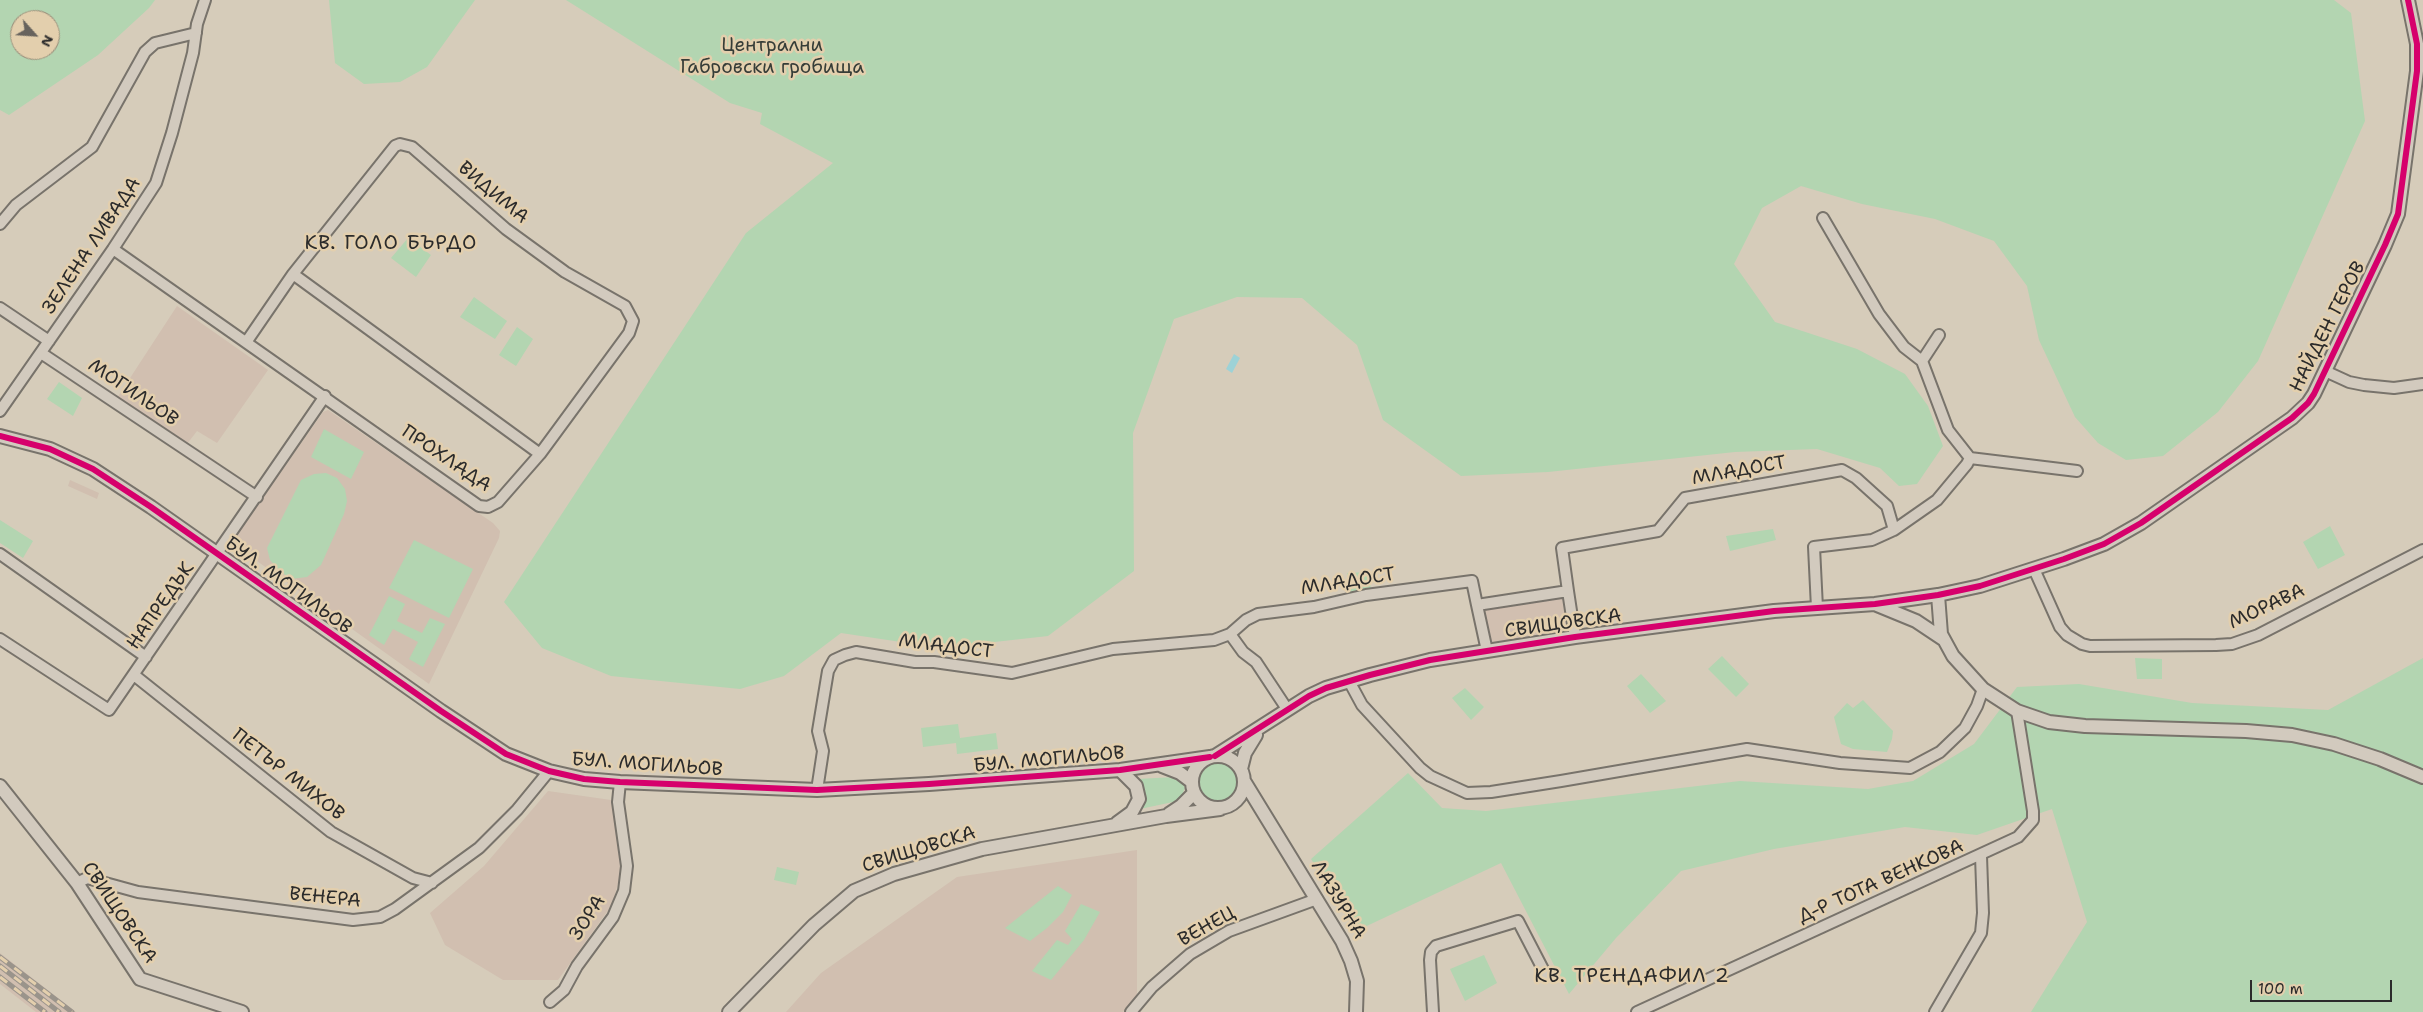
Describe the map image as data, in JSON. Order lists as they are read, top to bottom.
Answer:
{
  "streets": {
    "street": [
      "ВИДИМА",
      "ЗЕЛЕНА ЛИВАДА",
      "НАЙДЕН ГЕРОВ",
      "МОГИЛЬОВ",
      "ПРОХЛАДА",
      "МЛАДОСТ",
      "БУЛ. МОГИЛЬОВ",
      "НАПРЕДЪК",
      "МОРАВА",
      "СВИЩОВСКА",
      "ПЕТЪР МИХОВ",
      "Д-Р ТОТА ВЕНКОВА",
      "ВЕНЕРА",
      "ЛАЗУРНА",
      "ЗОРА",
      "ВЕНЕЦ"
    ]
  },
  "crossings": [
    ["ВИДИМА", "ПРОХЛАДА"],
    ["ЗЕЛЕНА ЛИВАДА", "МОГИЛЬОВ"],
    ["ЗЕЛЕНА ЛИВАДА", "ПРОХЛАДА"],
    ["НАЙДЕН ГЕРОВ", "МОРАВА"],
    ["НАЙДЕН ГЕРОВ", "СВИЩОВСКА"],
    ["МОГИЛЬОВ", "НАПРЕДЪК"],
    ["ПРОХЛАДА", "НАПРЕДЪК"],
    ["МЛАДОСТ", "БУЛ. МОГИЛЬОВ"],
    ["БУЛ. МОГИЛЬОВ", "НАПРЕДЪК"],
    ["БУЛ. МОГИЛЬОВ", "СВИЩОВСКА"],
    ["БУЛ. МОГИЛЬОВ", "ВЕНЕРА"],
    ["БУЛ. МОГИЛЬОВ", "ЛАЗУРНА"],
    ["БУЛ. МОГИЛЬОВ", "ЗОРА"],
    ["НАПРЕДЪК", "ПЕТЪР МИХОВ"],
    ["СВИЩОВСКА", "ВЕНЕРА"],
    ["СВИЩОВСКА", "ЛАЗУРНА"],
    ["ПЕТЪР МИХОВ", "ВЕНЕРА"],
    ["ЛАЗУРНА", "ВЕНЕЦ"]
  ],
  "districts": ["КВ. ГОЛО БЪРДО", "КВ. ТРЕНДАФИЛ 2"],
  "parks": ["Централни Габровски гробища"],
  "scale_bar": "100 m",
  "north": "bottom right"
}
